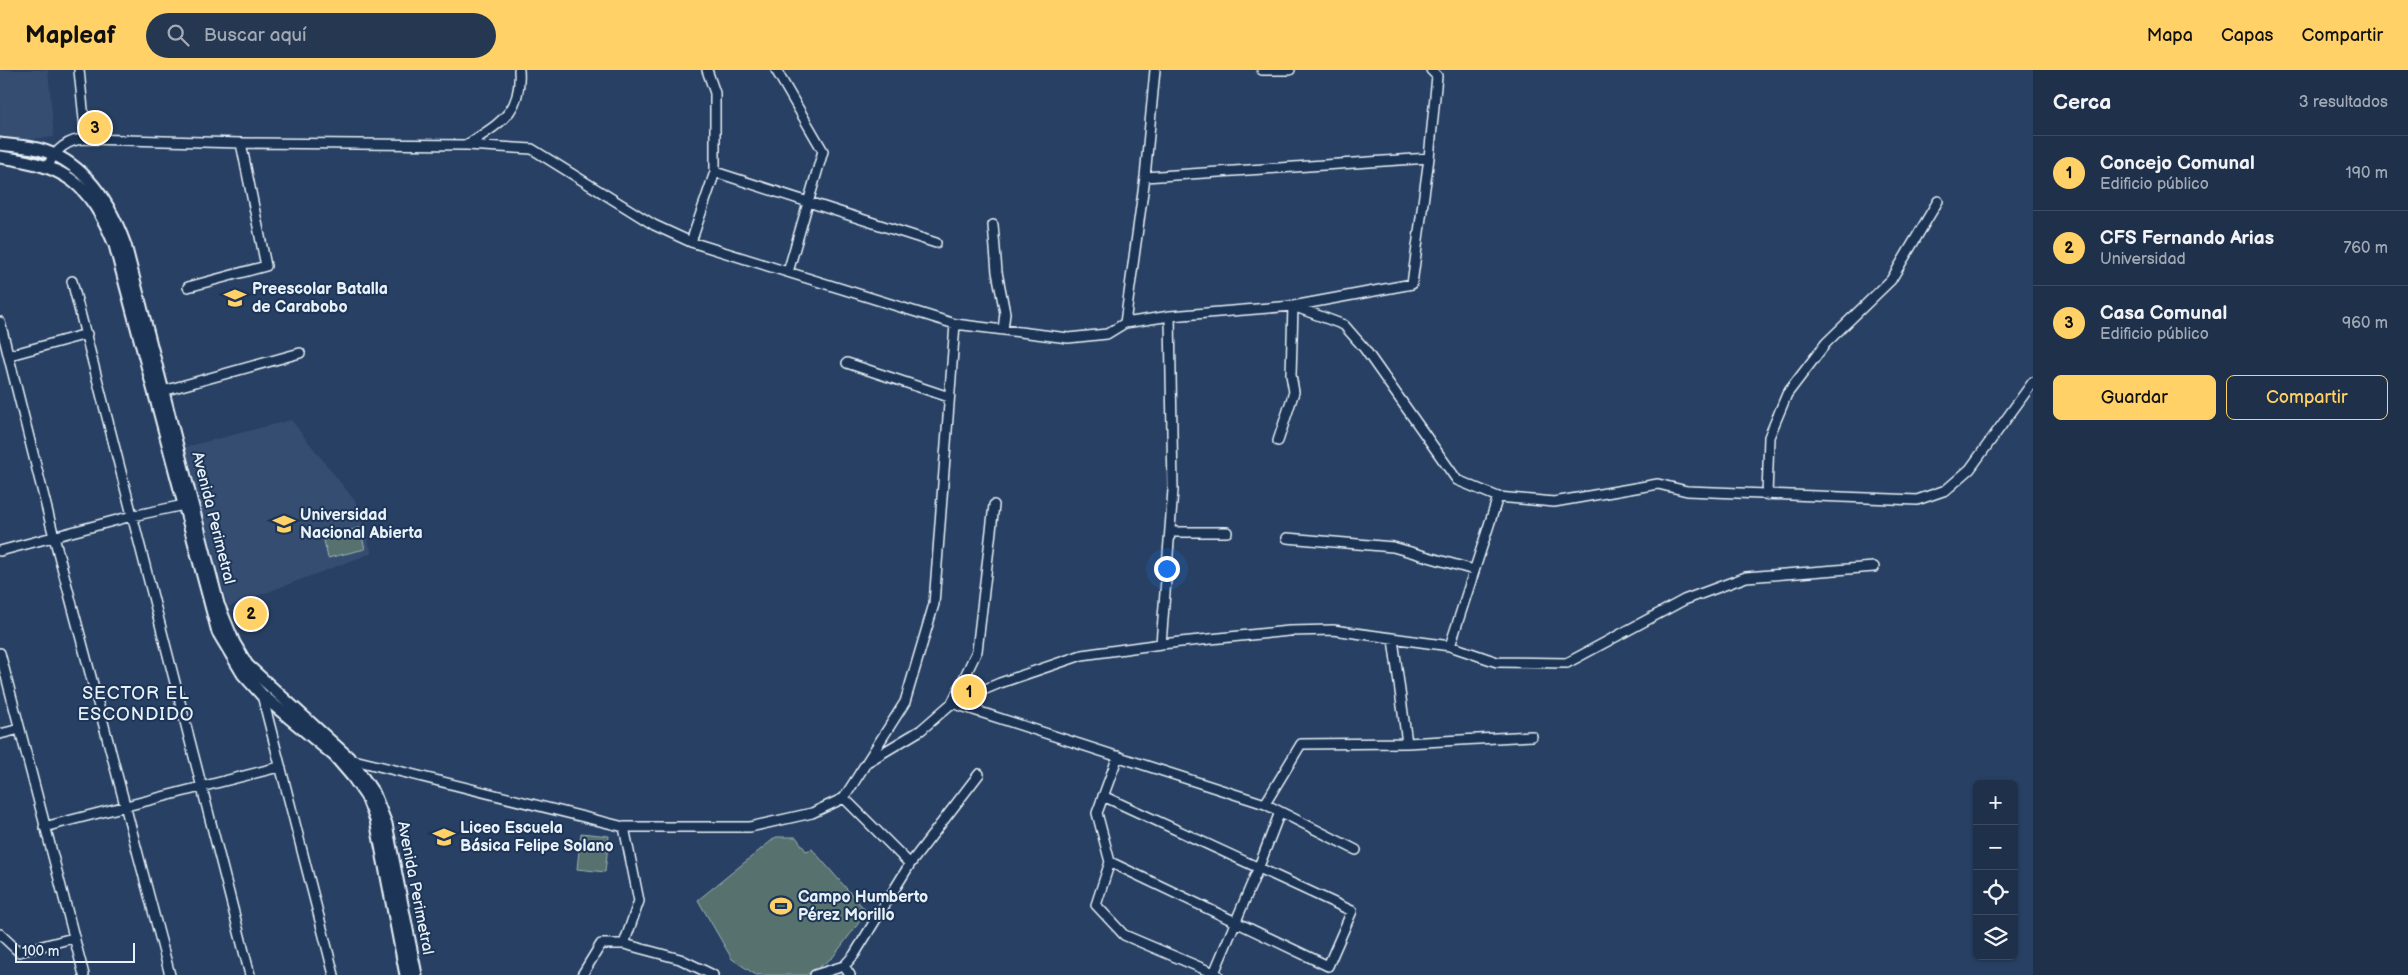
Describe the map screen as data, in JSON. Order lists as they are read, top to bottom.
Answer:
{
  "streets": {
    "main road": ["Avenida Perimetral"]
  },
  "districts": ["SECTOR EL ESCONDIDO"],
  "places": {
    "school or university": ["Preescolar Batalla de Carabobo", "Universidad Nacional Abierta", "Liceo Escuela Básica Felipe Solano"],
    "sports": ["Campo Humberto Pérez Morillo"]
  },
  "scale_bar": "100 m",
  "page": {
    "header": "Mapleaf",
    "search": "Buscar aquí",
    "nav": ["Mapa", "Capas", "Compartir"],
    "heading": ["Cerca", "3 resultados"],
    "pins": ["3", "2", "1"],
    "list": [
      {
        "mark": "1",
        "name": "Concejo Comunal",
        "note": "Edificio público",
        "value": "190 m"
      },
      {
        "mark": "2",
        "name": "CFS Fernando Arias",
        "note": "Universidad",
        "value": "760 m"
      },
      {
        "mark": "3",
        "name": "Casa Comunal",
        "note": "Edificio público",
        "value": "960 m"
      }
    ],
    "buttons": ["Guardar", "Compartir"],
    "map_buttons": ["+", "−"],
    "scale": "100 m"
  }
}
